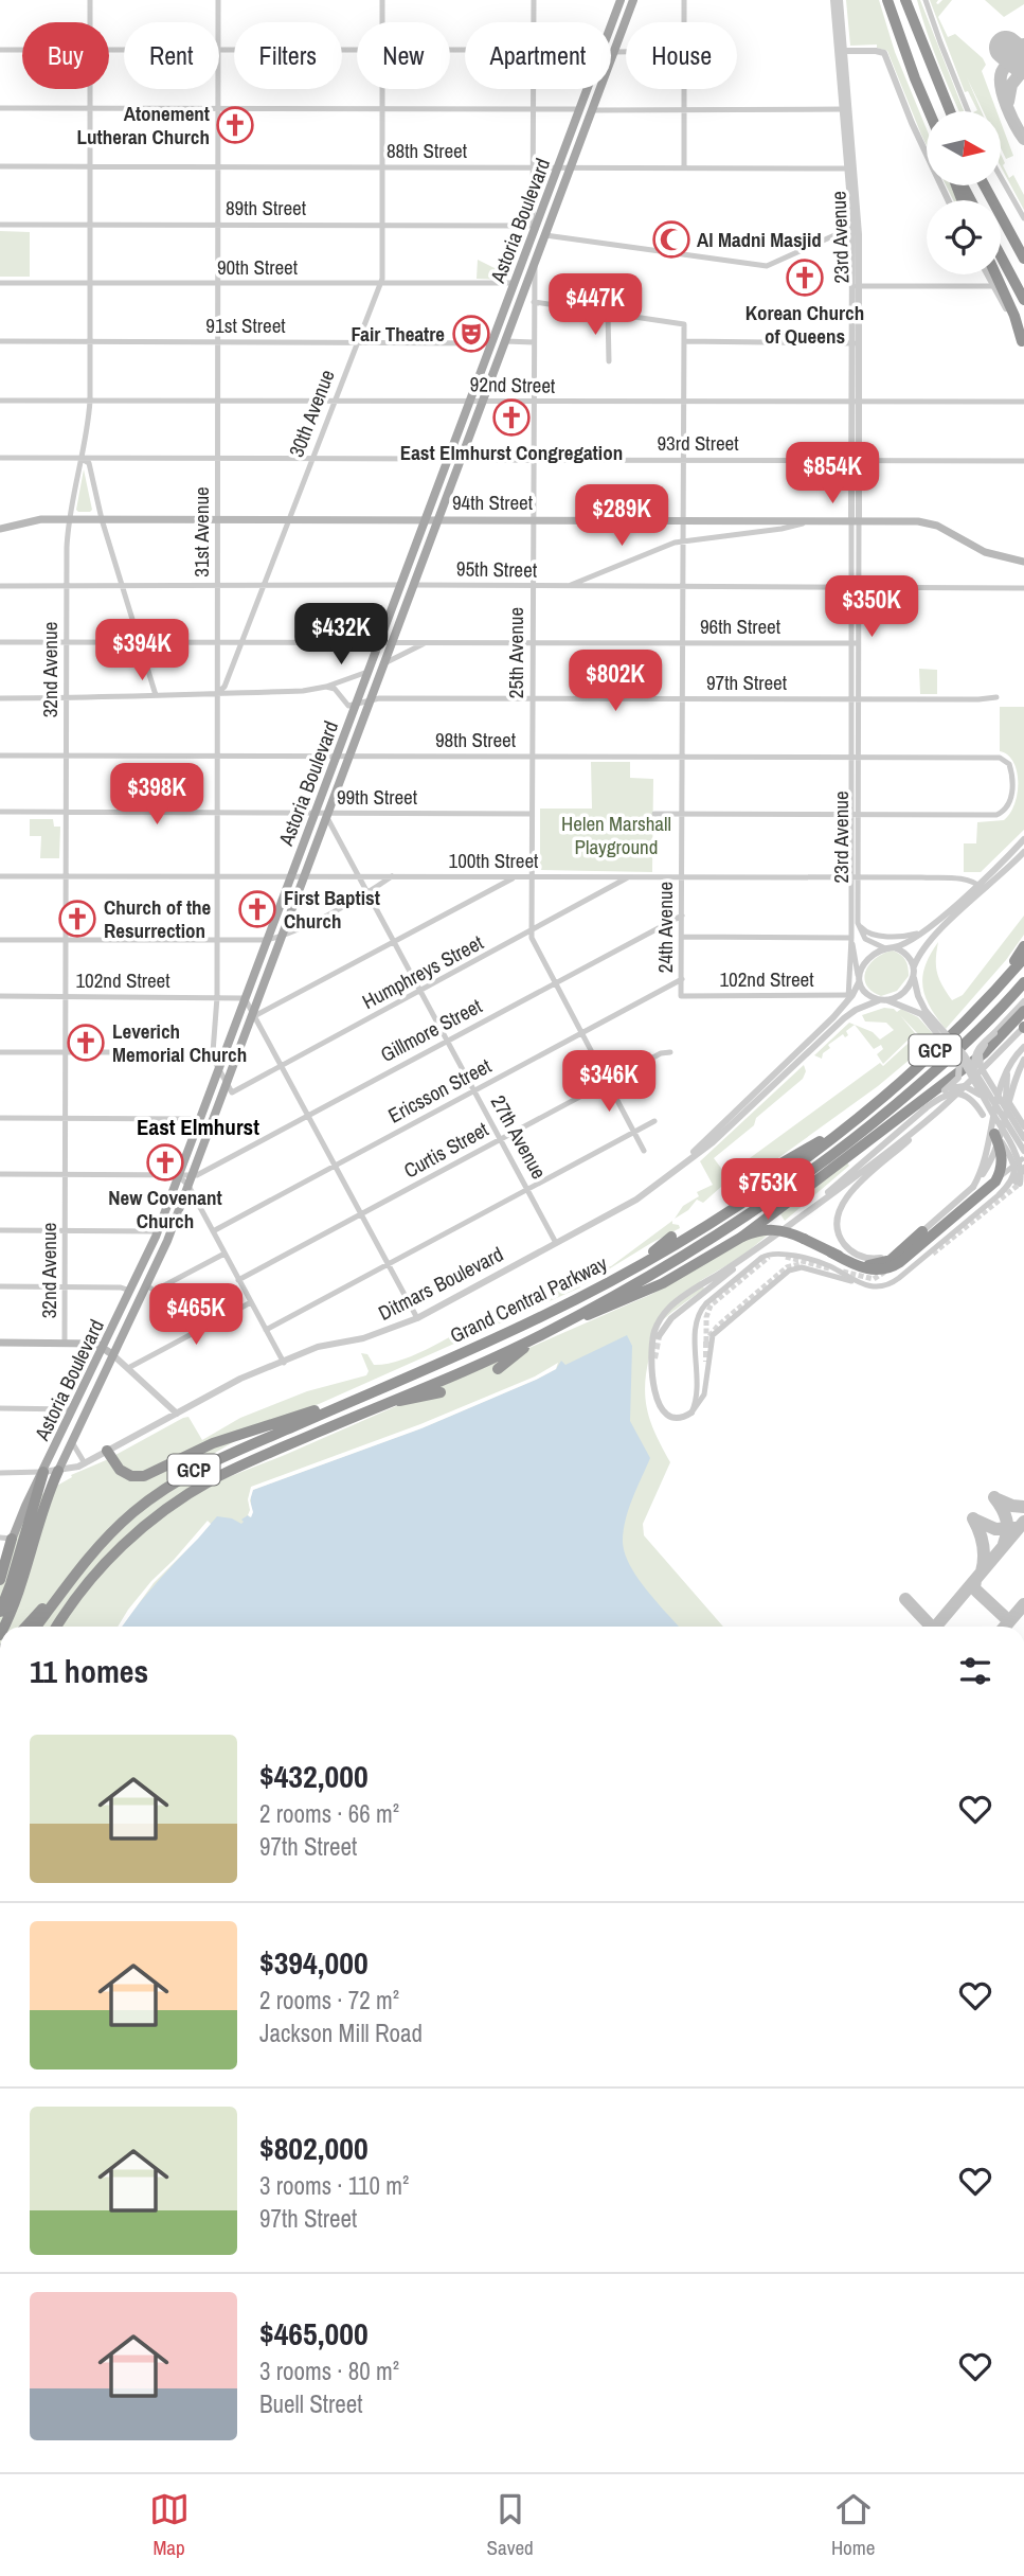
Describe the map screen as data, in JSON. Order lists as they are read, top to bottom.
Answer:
{
  "streets": {
    "highway": ["GCP", "Grand Central Parkway"],
    "main road": ["Astoria Boulevard", "94th Street"],
    "street": [
      "88th Street",
      "89th Street",
      "23rd Avenue",
      "90th Street",
      "91st Street",
      "92nd Street",
      "30th Avenue",
      "93rd Street",
      "31st Avenue",
      "95th Street",
      "96th Street",
      "25th Avenue",
      "32nd Avenue",
      "97th Street",
      "98th Street",
      "99th Street",
      "100th Street",
      "24th Avenue",
      "Humphreys Street",
      "102nd Street",
      "Gillmore Street",
      "Ericsson Street",
      "27th Avenue",
      "Curtis Street",
      "Ditmars Boulevard"
    ]
  },
  "crossings": [
    ["88th Street", "Astoria Boulevard"],
    ["88th Street", "23rd Avenue"],
    ["88th Street", "30th Avenue"],
    ["88th Street", "31st Avenue"],
    ["88th Street", "32nd Avenue"],
    ["89th Street", "Astoria Boulevard"],
    ["89th Street", "30th Avenue"],
    ["89th Street", "31st Avenue"],
    ["89th Street", "32nd Avenue"],
    ["Astoria Boulevard", "90th Street"],
    ["Astoria Boulevard", "91st Street"],
    ["Astoria Boulevard", "92nd Street"],
    ["Astoria Boulevard", "93rd Street"],
    ["Astoria Boulevard", "94th Street"],
    ["Astoria Boulevard", "31st Avenue"],
    ["Astoria Boulevard", "95th Street"],
    ["Astoria Boulevard", "96th Street"],
    ["Astoria Boulevard", "25th Avenue"],
    ["Astoria Boulevard", "97th Street"],
    ["Astoria Boulevard", "98th Street"],
    ["Astoria Boulevard", "99th Street"],
    ["Astoria Boulevard", "100th Street"],
    ["Astoria Boulevard", "Humphreys Street"],
    ["Astoria Boulevard", "102nd Street"],
    ["Astoria Boulevard", "Gillmore Street"],
    ["Astoria Boulevard", "27th Avenue"],
    ["Astoria Boulevard", "Ditmars Boulevard"],
    ["23rd Avenue", "92nd Street"],
    ["23rd Avenue", "93rd Street"],
    ["23rd Avenue", "94th Street"],
    ["23rd Avenue", "95th Street"],
    ["23rd Avenue", "96th Street"],
    ["23rd Avenue", "97th Street"],
    ["23rd Avenue", "98th Street"],
    ["23rd Avenue", "100th Street"],
    ["23rd Avenue", "102nd Street"],
    ["23rd Avenue", "Ditmars Boulevard"],
    ["90th Street", "30th Avenue"],
    ["90th Street", "31st Avenue"],
    ["90th Street", "32nd Avenue"],
    ["91st Street", "30th Avenue"],
    ["91st Street", "31st Avenue"],
    ["91st Street", "32nd Avenue"],
    ["92nd Street", "30th Avenue"],
    ["92nd Street", "31st Avenue"],
    ["92nd Street", "25th Avenue"],
    ["92nd Street", "32nd Avenue"],
    ["92nd Street", "24th Avenue"],
    ["30th Avenue", "94th Street"],
    ["30th Avenue", "31st Avenue"],
    ["30th Avenue", "96th Street"],
    ["93rd Street", "25th Avenue"],
    ["93rd Street", "24th Avenue"],
    ["94th Street", "31st Avenue"],
    ["94th Street", "25th Avenue"],
    ["94th Street", "32nd Avenue"],
    ["94th Street", "24th Avenue"],
    ["31st Avenue", "96th Street"],
    ["31st Avenue", "98th Street"],
    ["31st Avenue", "99th Street"],
    ["31st Avenue", "100th Street"],
    ["31st Avenue", "Humphreys Street"],
    ["31st Avenue", "102nd Street"],
    ["95th Street", "25th Avenue"],
    ["95th Street", "24th Avenue"],
    ["96th Street", "25th Avenue"],
    ["96th Street", "32nd Avenue"],
    ["96th Street", "24th Avenue"],
    ["25th Avenue", "97th Street"],
    ["25th Avenue", "98th Street"],
    ["25th Avenue", "99th Street"],
    ["25th Avenue", "100th Street"],
    ["25th Avenue", "Humphreys Street"],
    ["25th Avenue", "Gillmore Street"],
    ["25th Avenue", "Ericsson Street"],
    ["25th Avenue", "Curtis Street"],
    ["32nd Avenue", "98th Street"],
    ["32nd Avenue", "99th Street"],
    ["32nd Avenue", "100th Street"],
    ["32nd Avenue", "102nd Street"],
    ["97th Street", "24th Avenue"],
    ["98th Street", "24th Avenue"],
    ["99th Street", "27th Avenue"],
    ["100th Street", "24th Avenue"],
    ["100th Street", "Humphreys Street"],
    ["100th Street", "27th Avenue"],
    ["24th Avenue", "102nd Street"],
    ["24th Avenue", "Gillmore Street"],
    ["24th Avenue", "Ericsson Street"],
    ["Humphreys Street", "27th Avenue"],
    ["102nd Street", "Ditmars Boulevard"],
    ["Gillmore Street", "27th Avenue"],
    ["Ericsson Street", "27th Avenue"],
    ["27th Avenue", "Curtis Street"],
    ["27th Avenue", "Ditmars Boulevard"]
  ],
  "districts": ["East Elmhurst"],
  "parks": ["Helen Marshall Playground"],
  "places": {
    "church": [
      "Atonement Lutheran Church",
      "Korean Church of Queens",
      "East Elmhurst Congregation",
      "First Baptist Church",
      "Church of the Resurrection",
      "Leverich Memorial Church",
      "New Covenant Church"
    ],
    "mosque": ["Al Madni Masjid"],
    "theatre": ["Fair Theatre"]
  },
  "north": "right",
  "page": {
    "chip": [
      "Buy",
      "Rent",
      "Filters",
      "New",
      "Apartment",
      "House"
    ],
    "price": [
      "$447K",
      "$854K",
      "$289K",
      "$350K",
      "$432K",
      "$394K",
      "$802K",
      "$398K",
      "$346K",
      "$753K",
      "$465K"
    ],
    "heading": "11 homes",
    "list": [
      {
        "name": "$432,000",
        "note": "2 rooms · 66 m² · 97th Street"
      },
      {
        "name": "$394,000",
        "note": "2 rooms · 72 m² · Jackson Mill Road"
      },
      {
        "name": "$802,000",
        "note": "3 rooms · 110 m² · 97th Street"
      },
      {
        "name": "$465,000",
        "note": "3 rooms · 80 m² · Buell Street"
      }
    ],
    "tabs": ["Map", "Saved", "Home"]
  }
}
